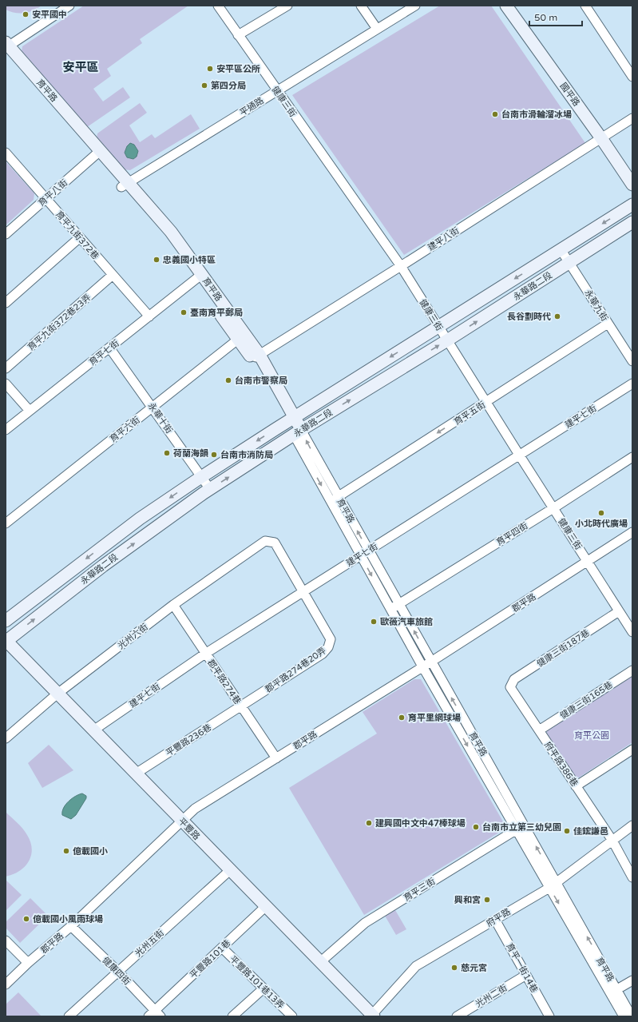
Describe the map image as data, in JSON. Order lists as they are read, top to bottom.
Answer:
{
  "streets": {
    "street": [
      "育平路",
      "國平路",
      "健康三街",
      "平通路",
      "育平八街",
      "育平九街372巷",
      "建平八街",
      "永華路二段",
      "永華九街",
      "育平九街372巷23弄",
      "育平七街",
      "育平五街",
      "建平七街",
      "永華十街",
      "育平六街",
      "育平四街",
      "郡平路",
      "光州六街",
      "健康三街187巷",
      "郡平路274巷20弄",
      "郡平路274巷",
      "健康三街165巷",
      "平豐路236巷",
      "府平路386巷",
      "平豐路",
      "育平三街",
      "府平路",
      "光州五街",
      "平豐路101巷",
      "育平一街14巷",
      "健康四街",
      "平豐路101巷13弄",
      "光州二街"
    ]
  },
  "crossings": [
    ["育平路", "平通路"],
    ["育平路", "育平八街"],
    ["育平路", "建平八街"],
    ["育平路", "永華路二段"],
    ["育平路", "育平七街"],
    ["育平路", "育平五街"],
    ["育平路", "建平七街"],
    ["育平路", "育平六街"],
    ["育平路", "育平四街"],
    ["育平路", "郡平路"],
    ["育平路", "育平三街"],
    ["育平路", "府平路"],
    ["國平路", "建平八街"],
    ["健康三街", "平通路"],
    ["健康三街", "建平八街"],
    ["健康三街", "永華路二段"],
    ["健康三街", "育平五街"],
    ["健康三街", "建平七街"],
    ["健康三街", "育平四街"],
    ["健康三街", "郡平路"],
    ["健康三街", "健康三街187巷"],
    ["育平八街", "育平九街372巷"],
    ["育平九街372巷", "育平九街372巷23弄"],
    ["育平九街372巷", "育平七街"],
    ["永華路二段", "永華九街"],
    ["永華路二段", "永華十街"],
    ["永華路二段", "平豐路"],
    ["永華九街", "育平五街"],
    ["育平七街", "永華十街"],
    ["建平七街", "郡平路274巷20弄"],
    ["建平七街", "郡平路274巷"],
    ["建平七街", "平豐路"],
    ["永華十街", "育平六街"],
    ["郡平路", "郡平路274巷"],
    ["郡平路", "平豐路"],
    ["郡平路", "健康四街"],
    ["光州六街", "郡平路274巷20弄"],
    ["光州六街", "郡平路274巷"],
    ["光州六街", "平豐路"],
    ["健康三街187巷", "府平路386巷"],
    ["郡平路274巷20弄", "郡平路274巷"],
    ["郡平路274巷20弄", "平豐路236巷"],
    ["郡平路274巷", "平豐路236巷"],
    ["健康三街165巷", "府平路386巷"],
    ["平豐路236巷", "平豐路"],
    ["府平路386巷", "府平路"],
    ["平豐路", "育平三街"],
    ["平豐路", "府平路"],
    ["平豐路", "光州五街"],
    ["平豐路", "平豐路101巷"],
    ["府平路", "育平一街14巷"],
    ["光州五街", "健康四街"],
    ["平豐路101巷", "健康四街"],
    ["平豐路101巷", "平豐路101巷13弄"],
    ["育平一街14巷", "光州二街"]
  ],
  "one_way": ["育平五街"],
  "districts": ["安平區"],
  "parks": ["育平公園"],
  "places": [
    "安平國中",
    "安平區公所",
    "第四分局",
    "台南市滑輪溜冰場",
    "忠義國小特區",
    "臺南育平郵局",
    "長谷劃時代",
    "台南市警察局",
    "荷蘭海韻",
    "台南市消防局",
    "小北時代廣場",
    "歐薇汽車旅館",
    "育平里網球場",
    "建興國中文中47棒球場",
    "台南市立第三幼兒園",
    "佳鋐謙邑",
    "億載國小",
    "興和宮",
    "億載國小風雨球場",
    "慈元宮"
  ],
  "scale_bar": "50 m"
}
